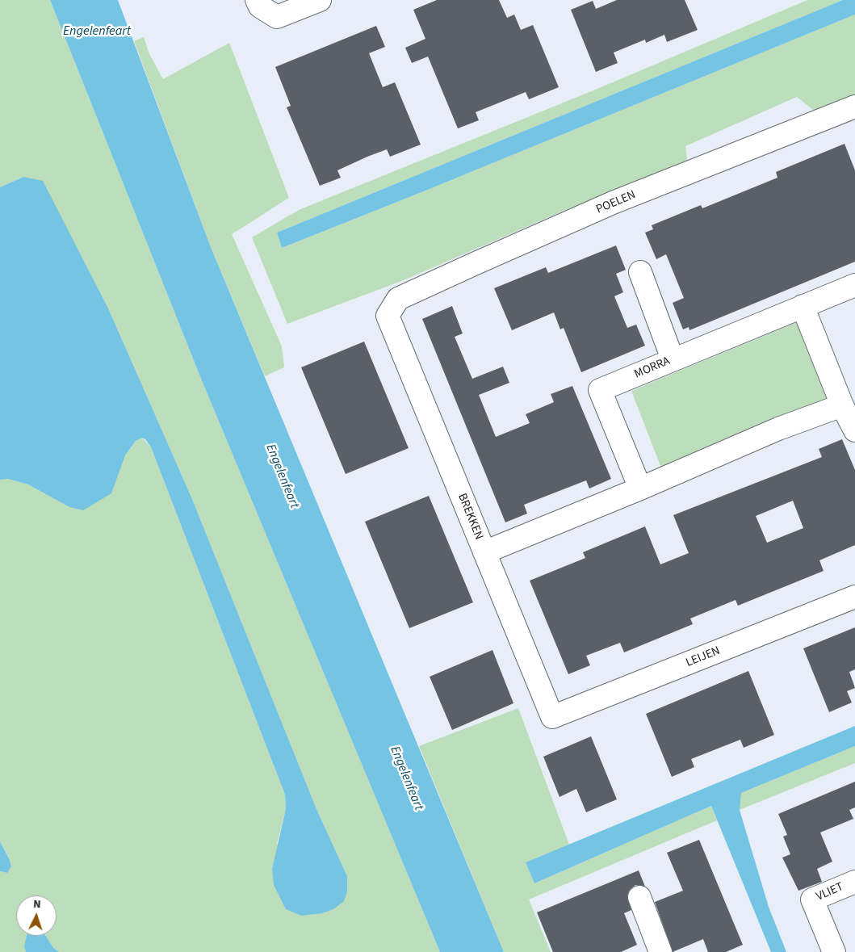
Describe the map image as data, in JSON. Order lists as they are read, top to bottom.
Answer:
{
  "streets": {
    "street": [
      "POELEN",
      "MORRA",
      "BREKKEN",
      "LEIJEN",
      "VLIET"
    ]
  },
  "crossings": [
    ["POELEN", "BREKKEN"],
    ["BREKKEN", "LEIJEN"]
  ],
  "water": ["Engelenfeart"],
  "north": "top"
}
